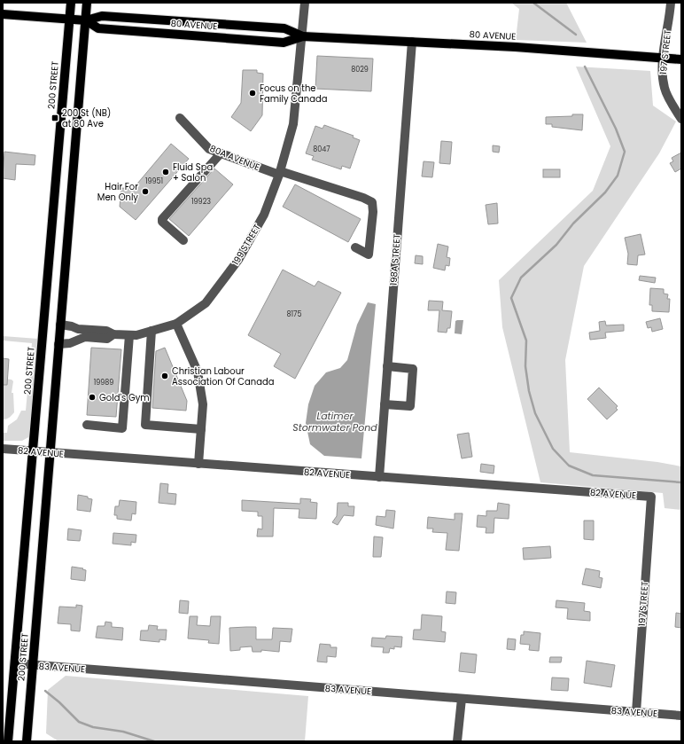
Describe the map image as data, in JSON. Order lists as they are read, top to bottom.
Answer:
{
  "streets": {
    "main road": ["80 AVENUE", "200 STREET"],
    "street": [
      "197 STREET",
      "80A AVENUE",
      "199 STREET",
      "198A STREET",
      "82 AVENUE",
      "83 AVENUE"
    ]
  },
  "crossings": [
    ["80 AVENUE", "197 STREET"],
    ["80 AVENUE", "200 STREET"],
    ["80 AVENUE", "199 STREET"],
    ["80 AVENUE", "198A STREET"],
    ["197 STREET", "82 AVENUE"],
    ["197 STREET", "83 AVENUE"],
    ["200 STREET", "82 AVENUE"],
    ["200 STREET", "83 AVENUE"],
    ["80A AVENUE", "199 STREET"],
    ["198A STREET", "82 AVENUE"]
  ],
  "water": ["Latimer Stormwater Pond"],
  "places": {
    "other": [
      "Focus on the Family Canada",
      "Fluid Spa + Salon",
      "Hair For Men Only",
      "Christian Labour Association Of Canada",
      "Gold's Gym"
    ],
    "transit": ["200 St (NB) at 80 Ave"]
  },
  "house_numbers": [
    "8029",
    "8047",
    "19951",
    "19923",
    "8175",
    "19989"
  ]
}
